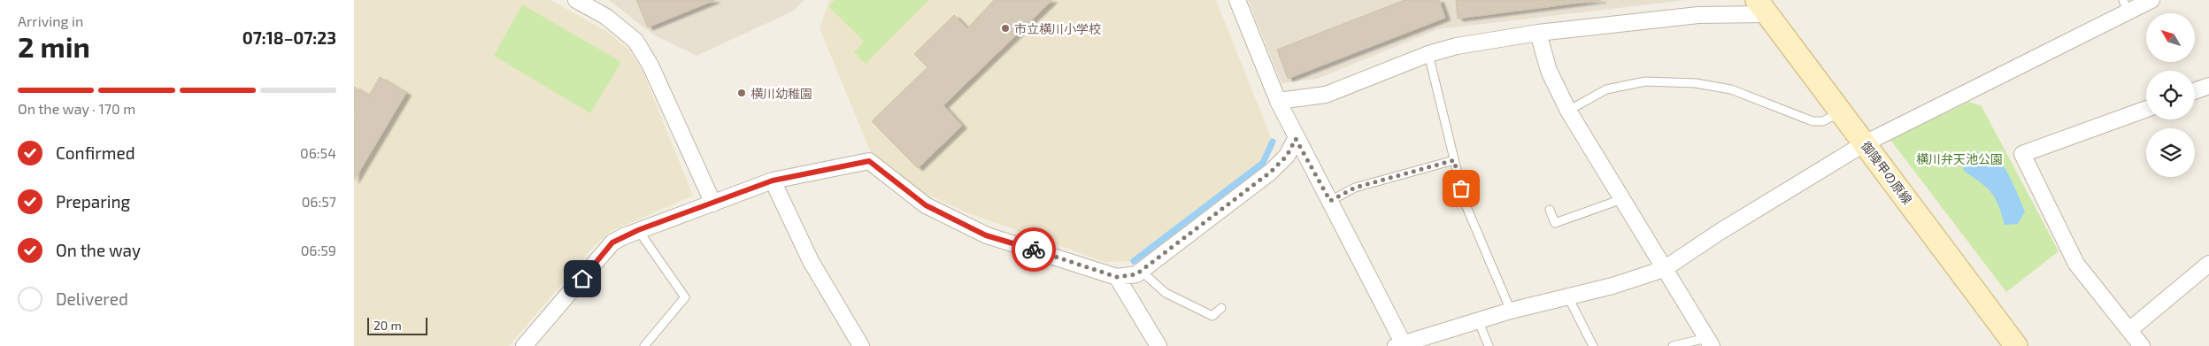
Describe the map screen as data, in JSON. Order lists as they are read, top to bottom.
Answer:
{
  "streets": {
    "street": ["御陵甲の原線"]
  },
  "parks": ["横川弁天池公園"],
  "places": ["市立横川小学校", "横川幼稚園"],
  "scale_bar": "20 m",
  "north": "top left",
  "page": {
    "heading": ["2 min", "Arriving in", "07:18–07:23"],
    "bar": "On the way · 170 m",
    "list": [
      ["Confirmed", "06:54"],
      ["Preparing", "06:57"],
      ["On the way", "06:59"],
      "Delivered"
    ],
    "scale": "20 m"
  }
}
